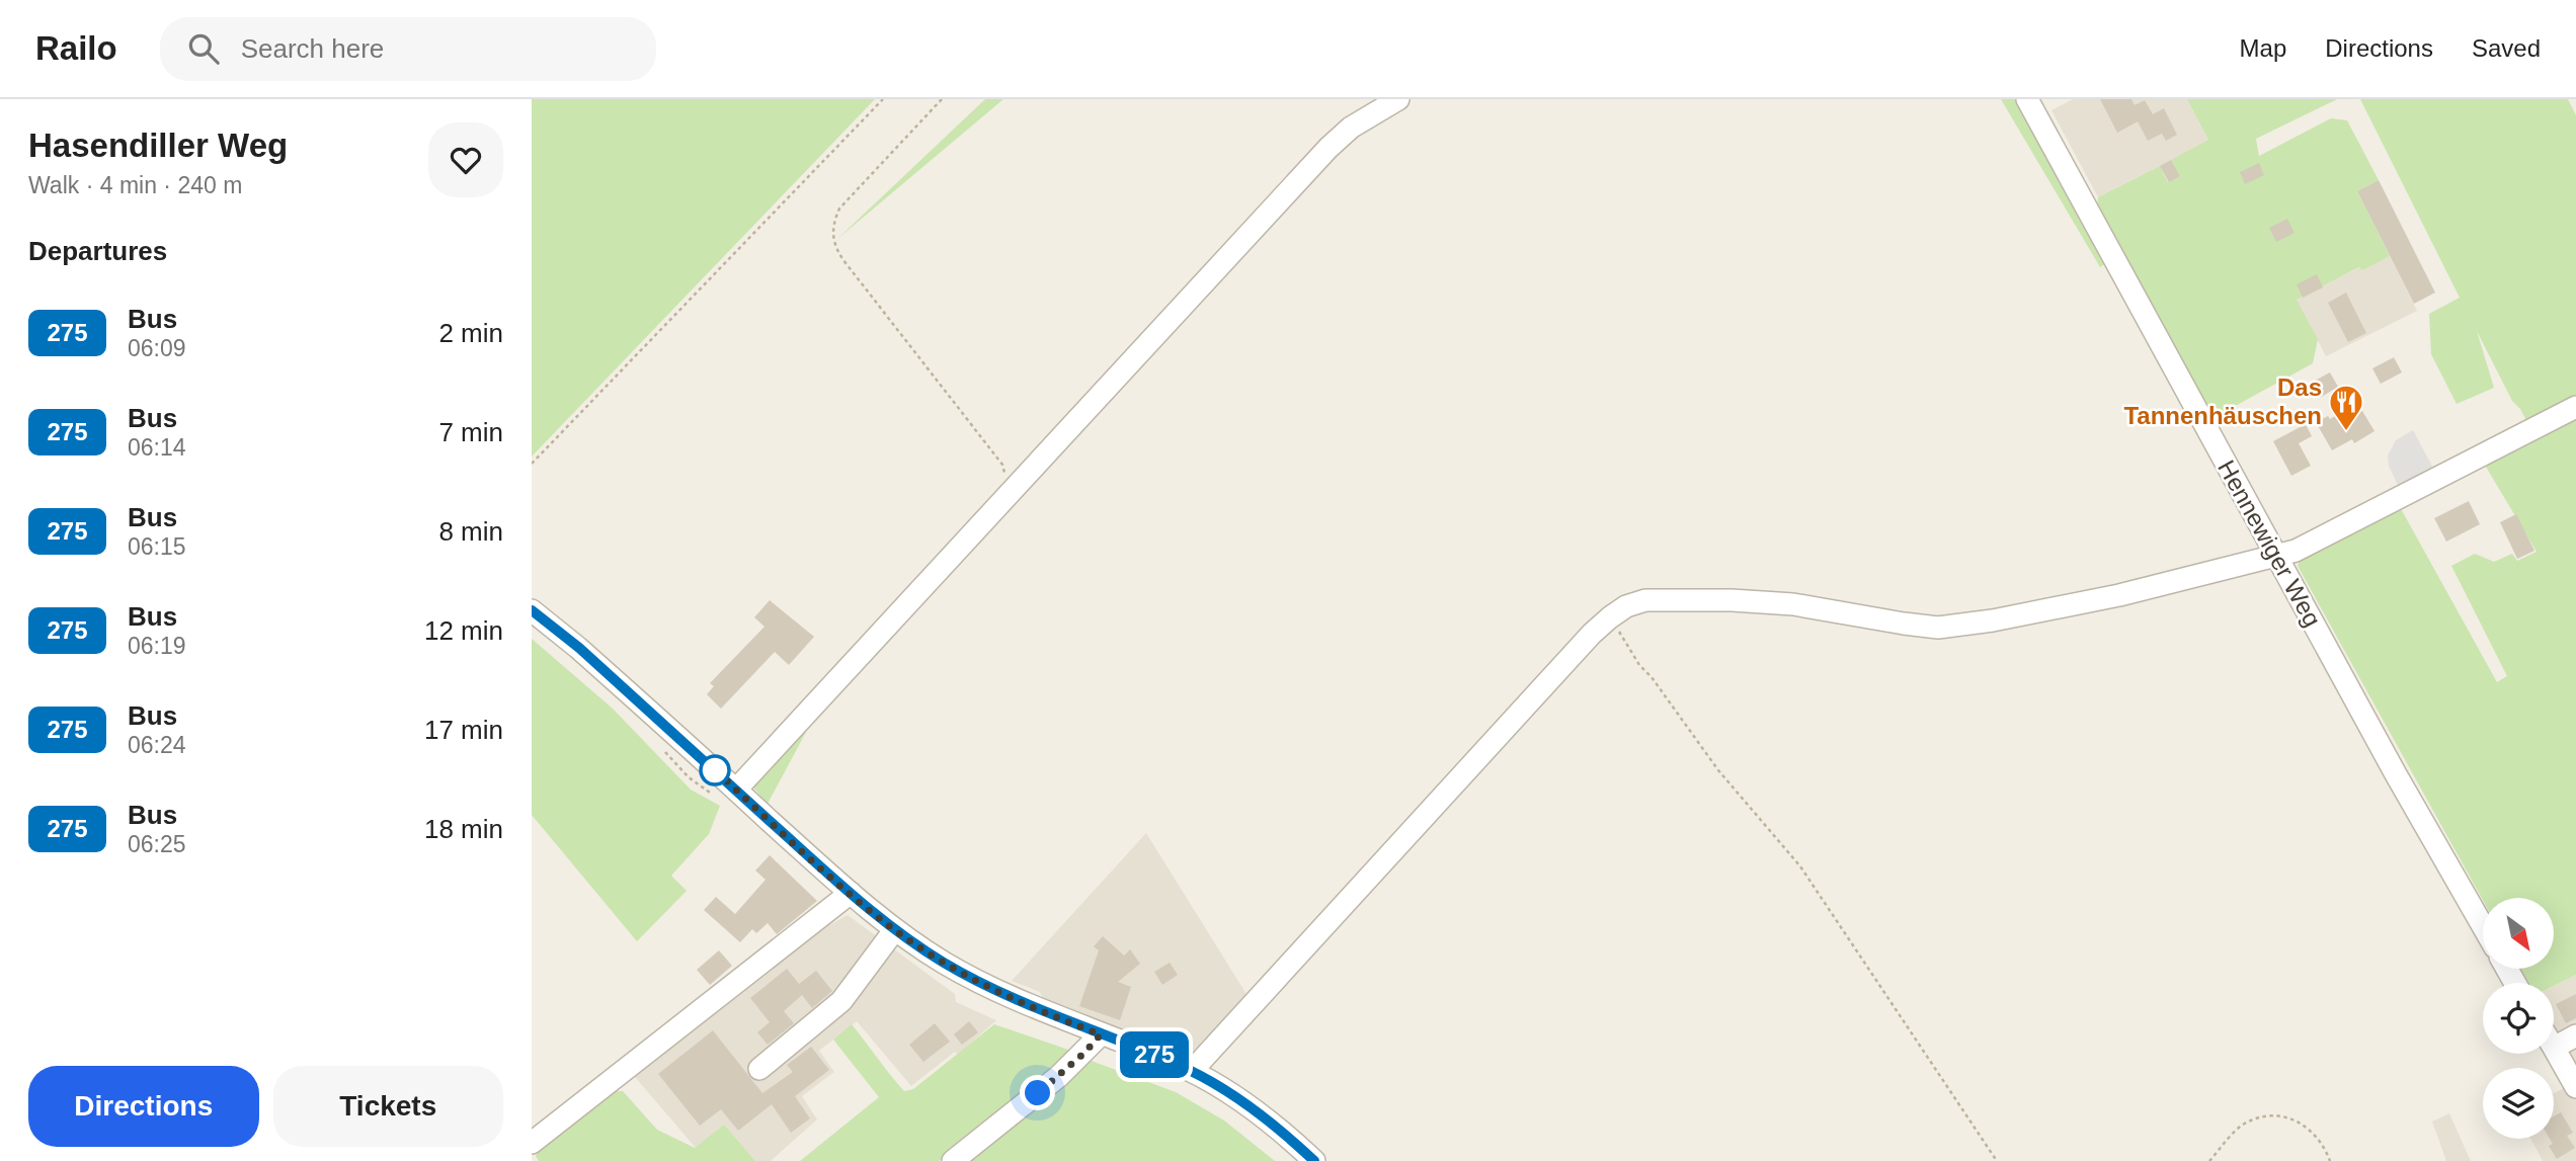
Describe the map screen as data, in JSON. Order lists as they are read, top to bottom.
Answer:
{
  "streets": {
    "street": ["Hennewiger Weg"]
  },
  "places": {
    "restaurant": ["Das Tannenhäuschen"]
  },
  "lines": ["bus line 275"],
  "north": "bottom right",
  "page": {
    "header": "Railo",
    "search": "Search here",
    "nav": ["Map", "Directions", "Saved"],
    "heading": [
      ["Hasendiller Weg", "Walk · 4 min · 240 m"],
      "Departures"
    ],
    "on_map": "275",
    "list": [
      {
        "mark": "275",
        "name": "Bus",
        "note": "06:09",
        "value": "2 min"
      },
      {
        "mark": "275",
        "name": "Bus",
        "note": "06:14",
        "value": "7 min"
      },
      {
        "mark": "275",
        "name": "Bus",
        "note": "06:15",
        "value": "8 min"
      },
      {
        "mark": "275",
        "name": "Bus",
        "note": "06:19",
        "value": "12 min"
      },
      {
        "mark": "275",
        "name": "Bus",
        "note": "06:24",
        "value": "17 min"
      },
      {
        "mark": "275",
        "name": "Bus",
        "note": "06:25",
        "value": "18 min"
      }
    ],
    "buttons": ["Directions", "Tickets"]
  }
}
